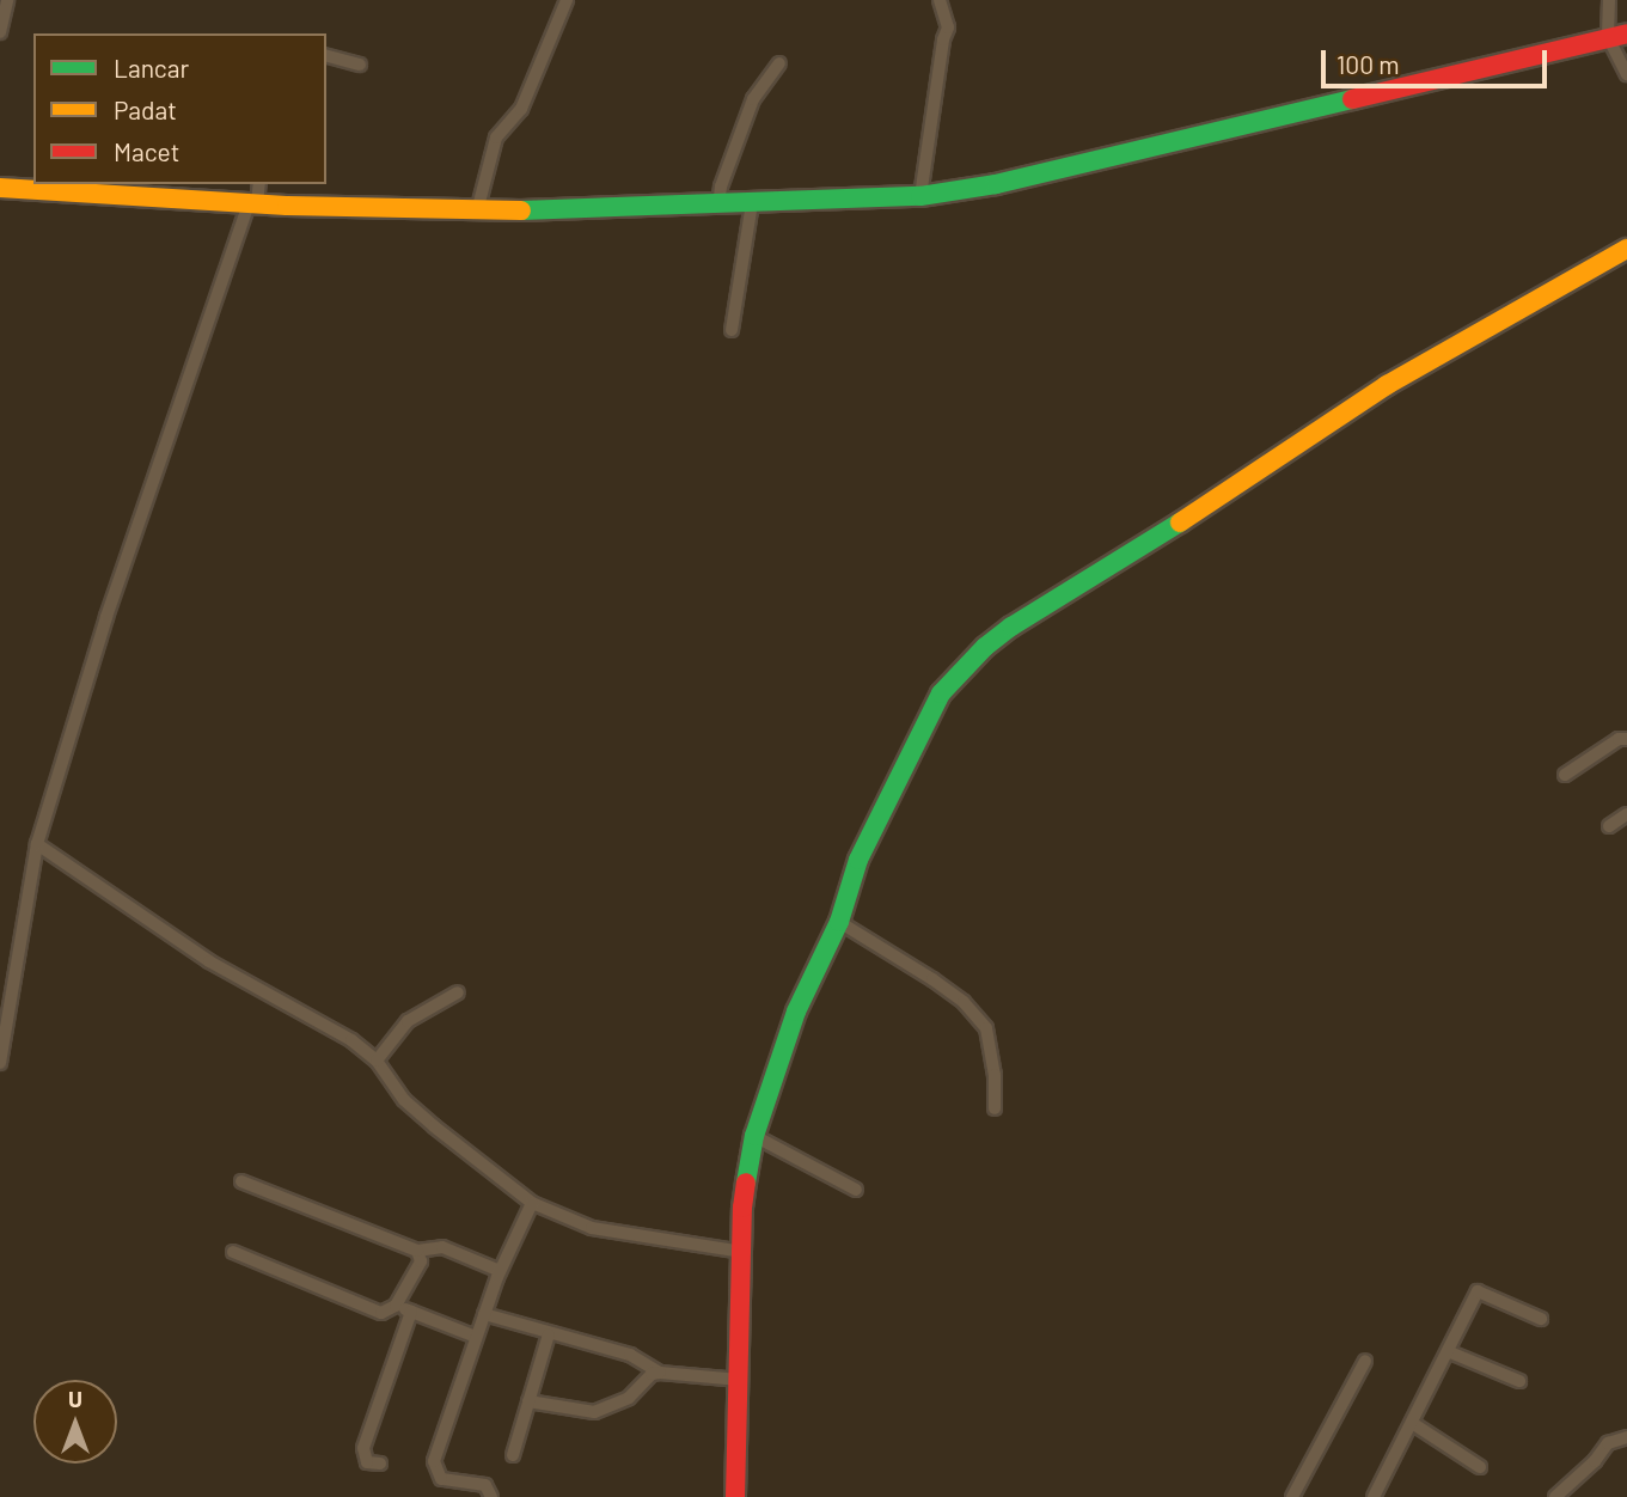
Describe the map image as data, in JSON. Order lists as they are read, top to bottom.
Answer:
{
  "legend": ["Lancar", "Padat", "Macet"],
  "scale_bar": "100 m",
  "north": "top"
}
